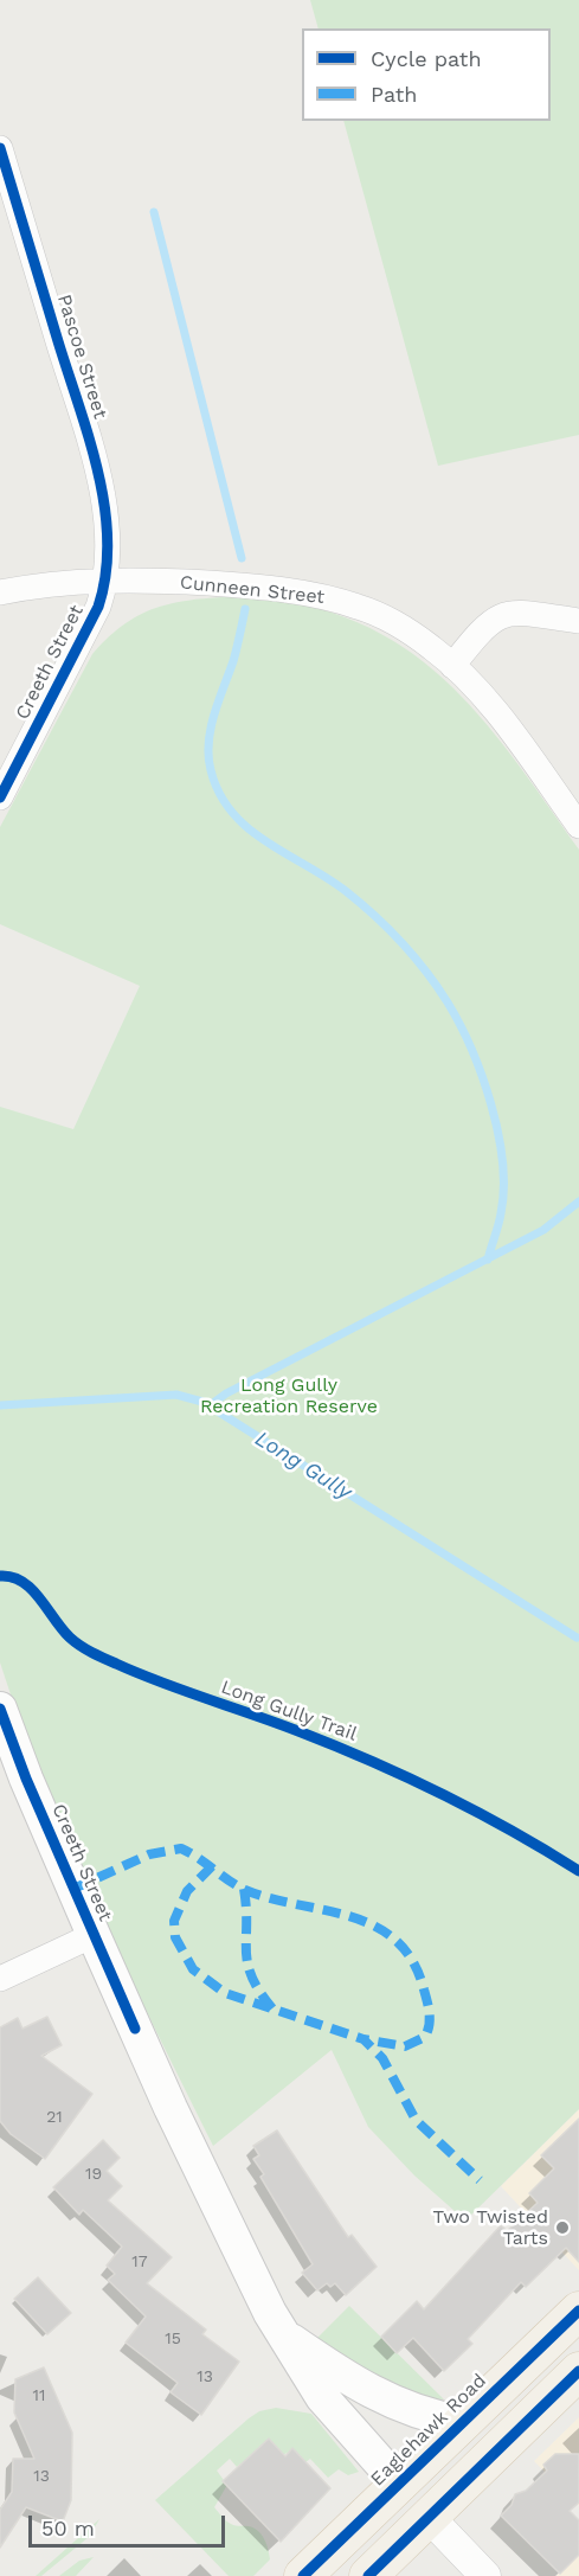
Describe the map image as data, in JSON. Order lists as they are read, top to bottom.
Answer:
{
  "streets": {
    "main road": ["Creeth Street", "Eaglehawk Road"],
    "street": ["Pascoe Street", "Cunneen Street"],
    "cycle path": ["Long Gully Trail"]
  },
  "crossings": [
    ["Pascoe Street", "Cunneen Street"],
    ["Pascoe Street", "Creeth Street"],
    ["Cunneen Street", "Creeth Street"],
    ["Creeth Street", "Eaglehawk Road"]
  ],
  "water": ["Long Gully"],
  "parks": ["Long Gully Recreation Reserve"],
  "places": ["Two Twisted Tarts"],
  "house_numbers": [
    "21",
    "19",
    "17",
    "15",
    "13",
    "11",
    "13"
  ],
  "legend": ["Cycle path", "Path"],
  "scale_bar": "50 m"
}
